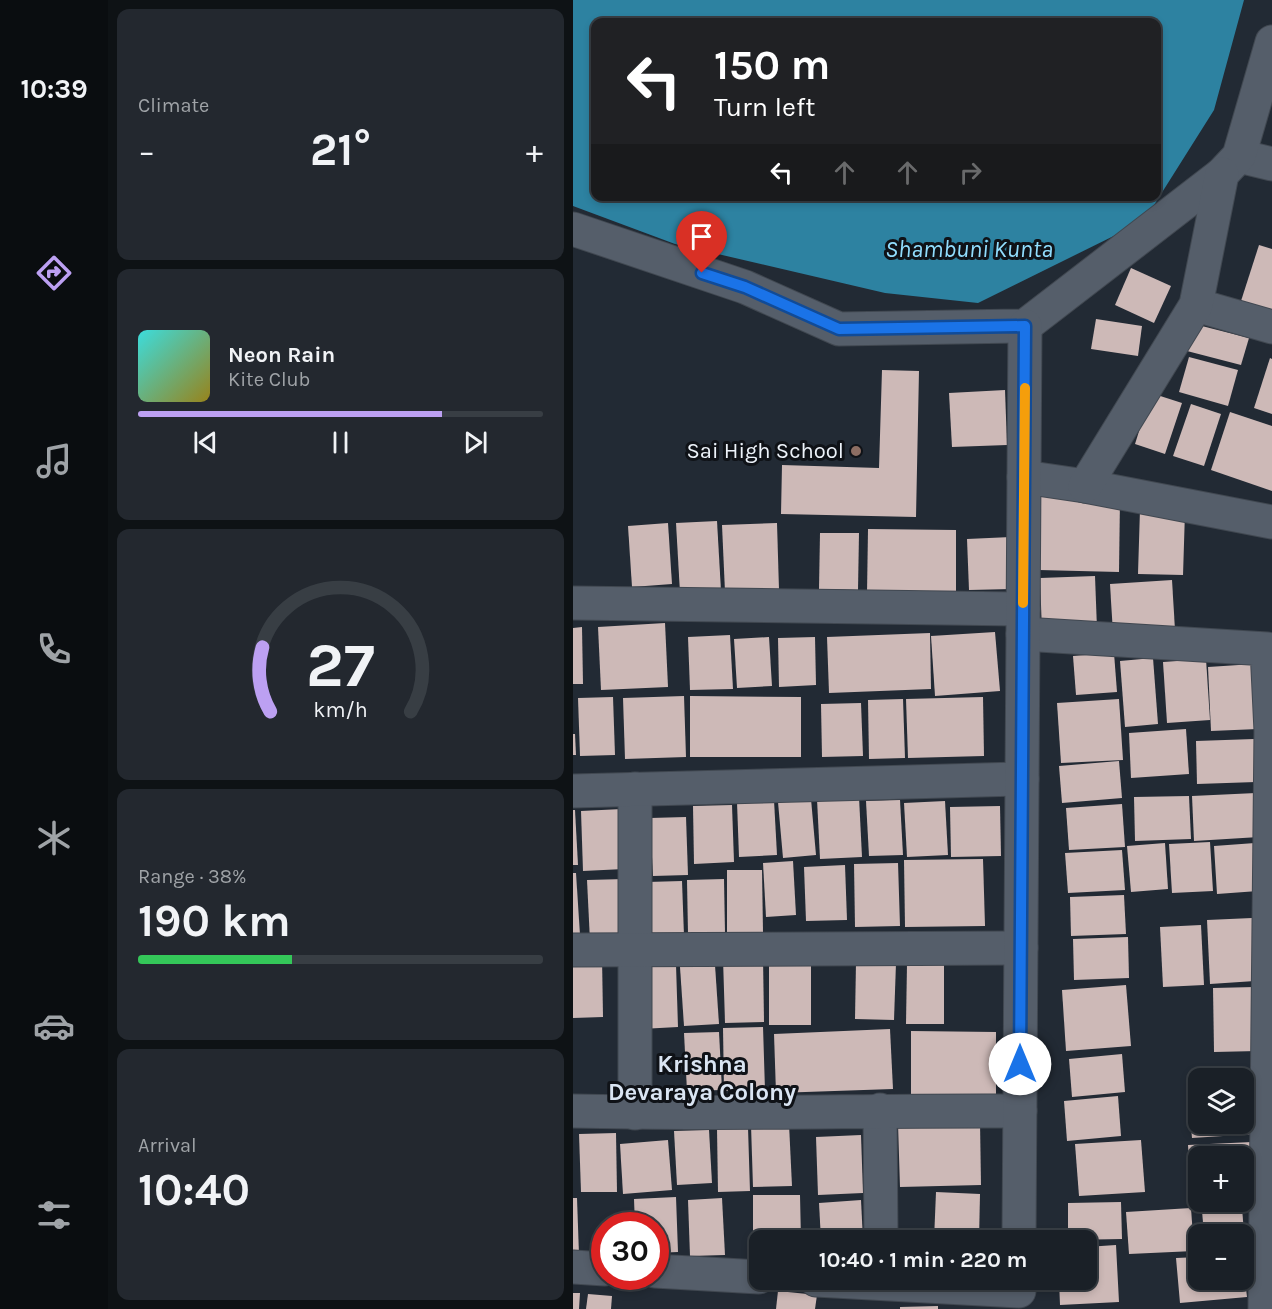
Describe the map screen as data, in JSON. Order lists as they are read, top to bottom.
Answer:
{
  "districts": ["Krishna Devaraya Colony"],
  "water": ["Shambuni Kunta"],
  "places": ["Sai High School"],
  "page": {
    "tabs": "10:39",
    "tile": [
      "Climate",
      ["Range · 38%", "190 km"],
      ["Arrival", "10:40"]
    ],
    "turn": ["150 m", "Turn left"],
    "heat": ["−", "21°", "+"],
    "song": ["Neon Rain", "Kite Club"],
    "map_buttons": ["+", "−"],
    "limit": "30",
    "trip": "10:40 · 1 min · 220 m",
    "gauge": ["27", "km/h"]
  }
}
